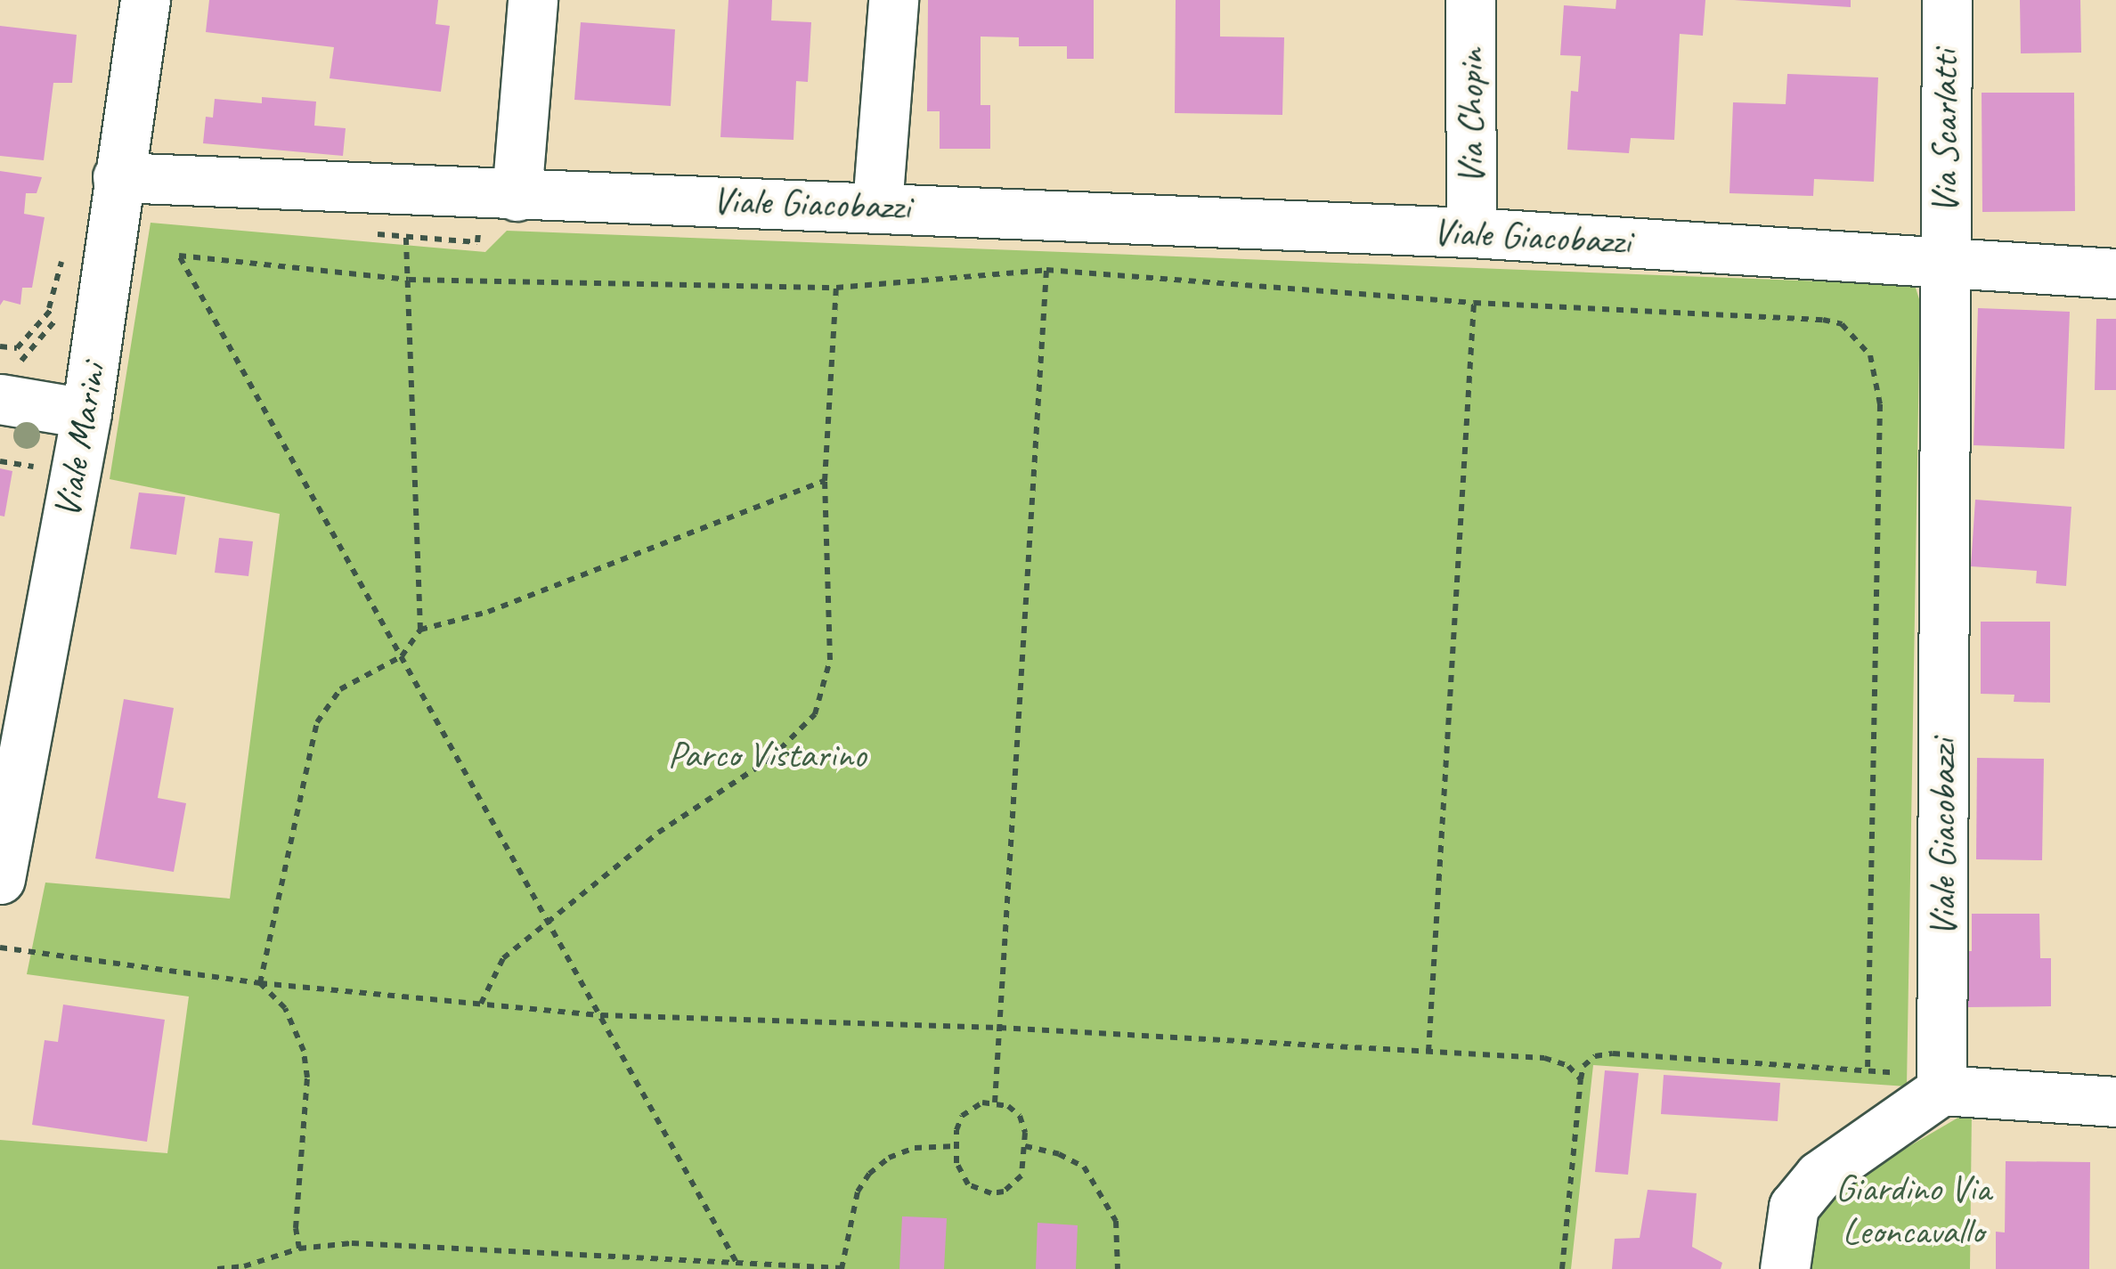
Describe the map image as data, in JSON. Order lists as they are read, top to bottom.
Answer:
{
  "streets": {
    "street": [
      "Via Chopin",
      "Via Scarlatti",
      "Viale Giacobazzi",
      "Viale Marini"
    ]
  },
  "crossings": [
    ["Via Chopin", "Viale Giacobazzi"],
    ["Via Scarlatti", "Viale Giacobazzi"],
    ["Viale Giacobazzi", "Viale Marini"]
  ],
  "parks": ["Parco Vistarino", "Giardino Via Leoncavallo"]
}
